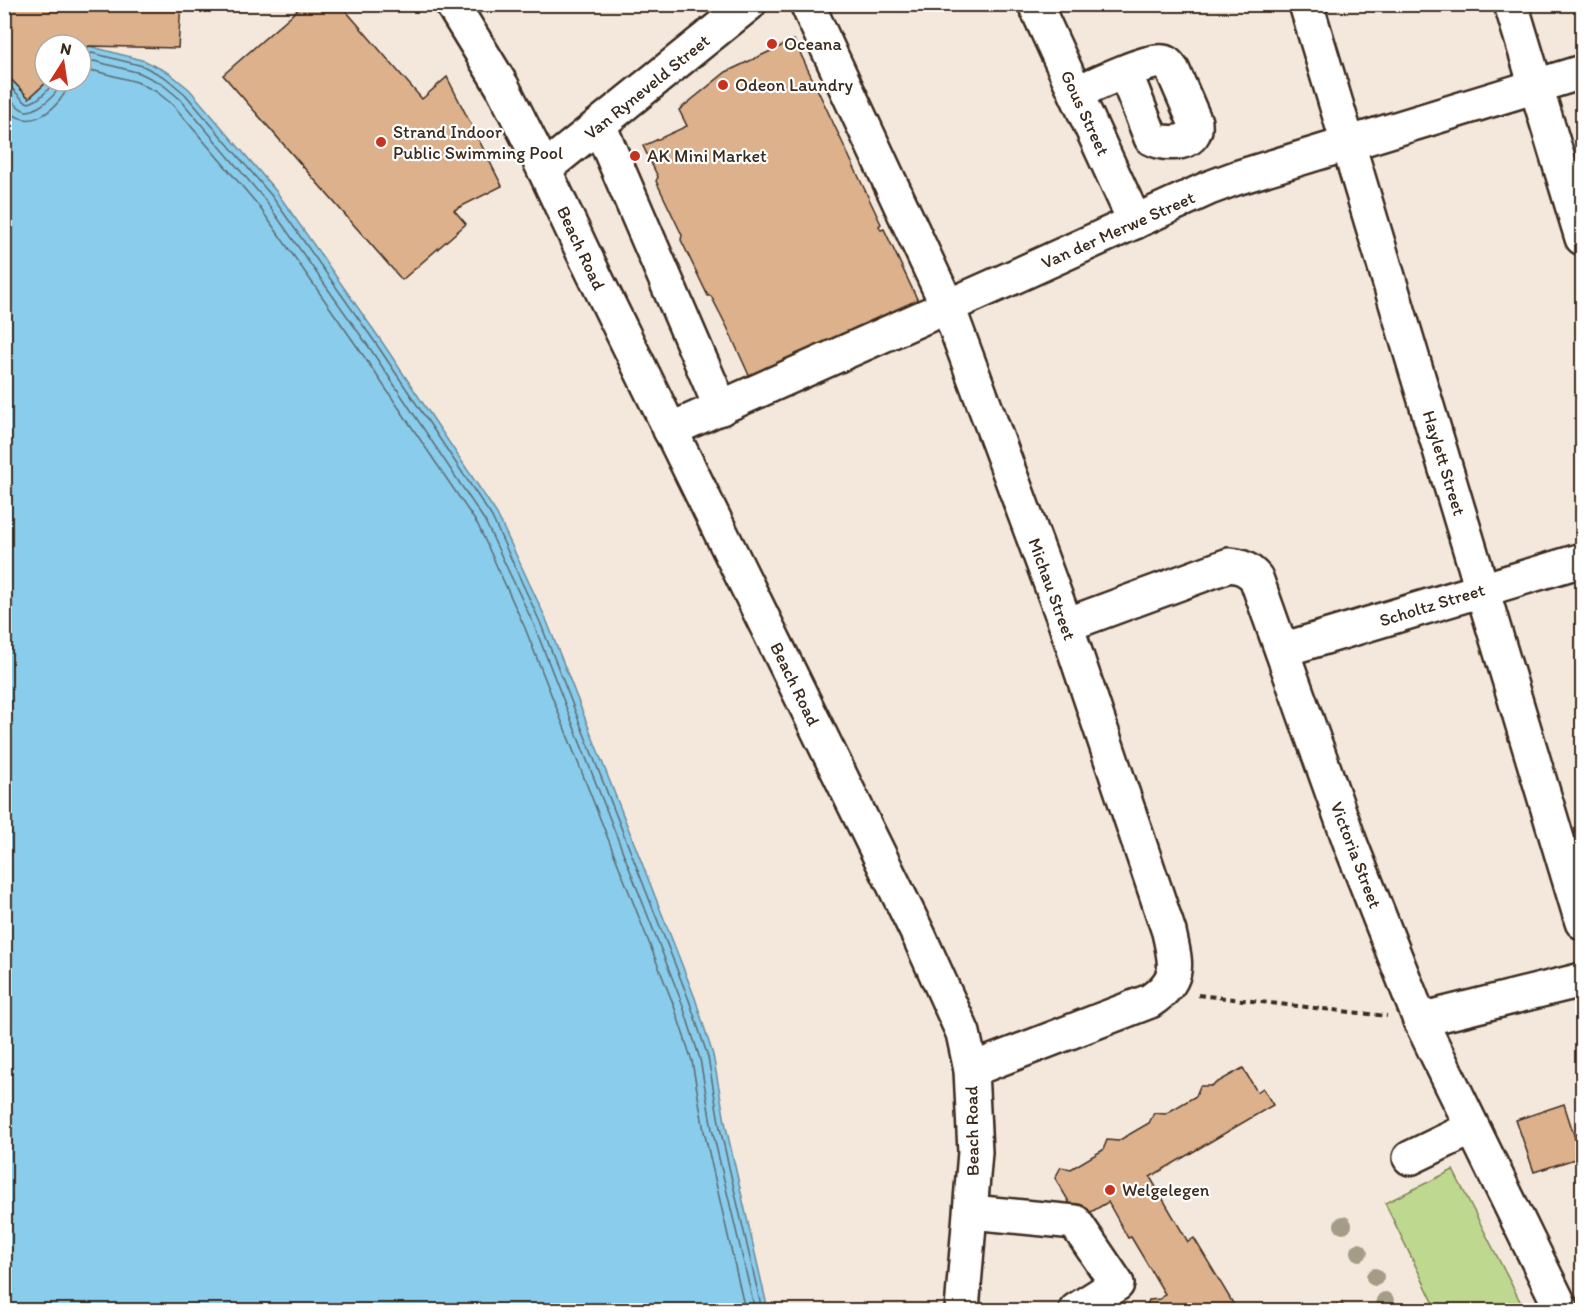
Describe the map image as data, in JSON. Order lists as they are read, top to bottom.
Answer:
{
  "streets": {
    "street": [
      "Van Ryneveld Street",
      "Gous Street",
      "Van der Merwe Street",
      "Beach Road",
      "Haylett Street",
      "Michau Street",
      "Scholtz Street",
      "Victoria Street"
    ]
  },
  "crossings": [
    ["Van Ryneveld Street", "Beach Road"],
    ["Gous Street", "Van der Merwe Street"],
    ["Van der Merwe Street", "Beach Road"],
    ["Van der Merwe Street", "Haylett Street"],
    ["Van der Merwe Street", "Michau Street"],
    ["Haylett Street", "Scholtz Street"],
    ["Michau Street", "Victoria Street"],
    ["Scholtz Street", "Victoria Street"]
  ],
  "places": [
    "Oceana",
    "Odeon Laundry",
    "Strand Indoor Public Swimming Pool",
    "AK Mini Market",
    "Welgelegen"
  ],
  "north": "top"
}
